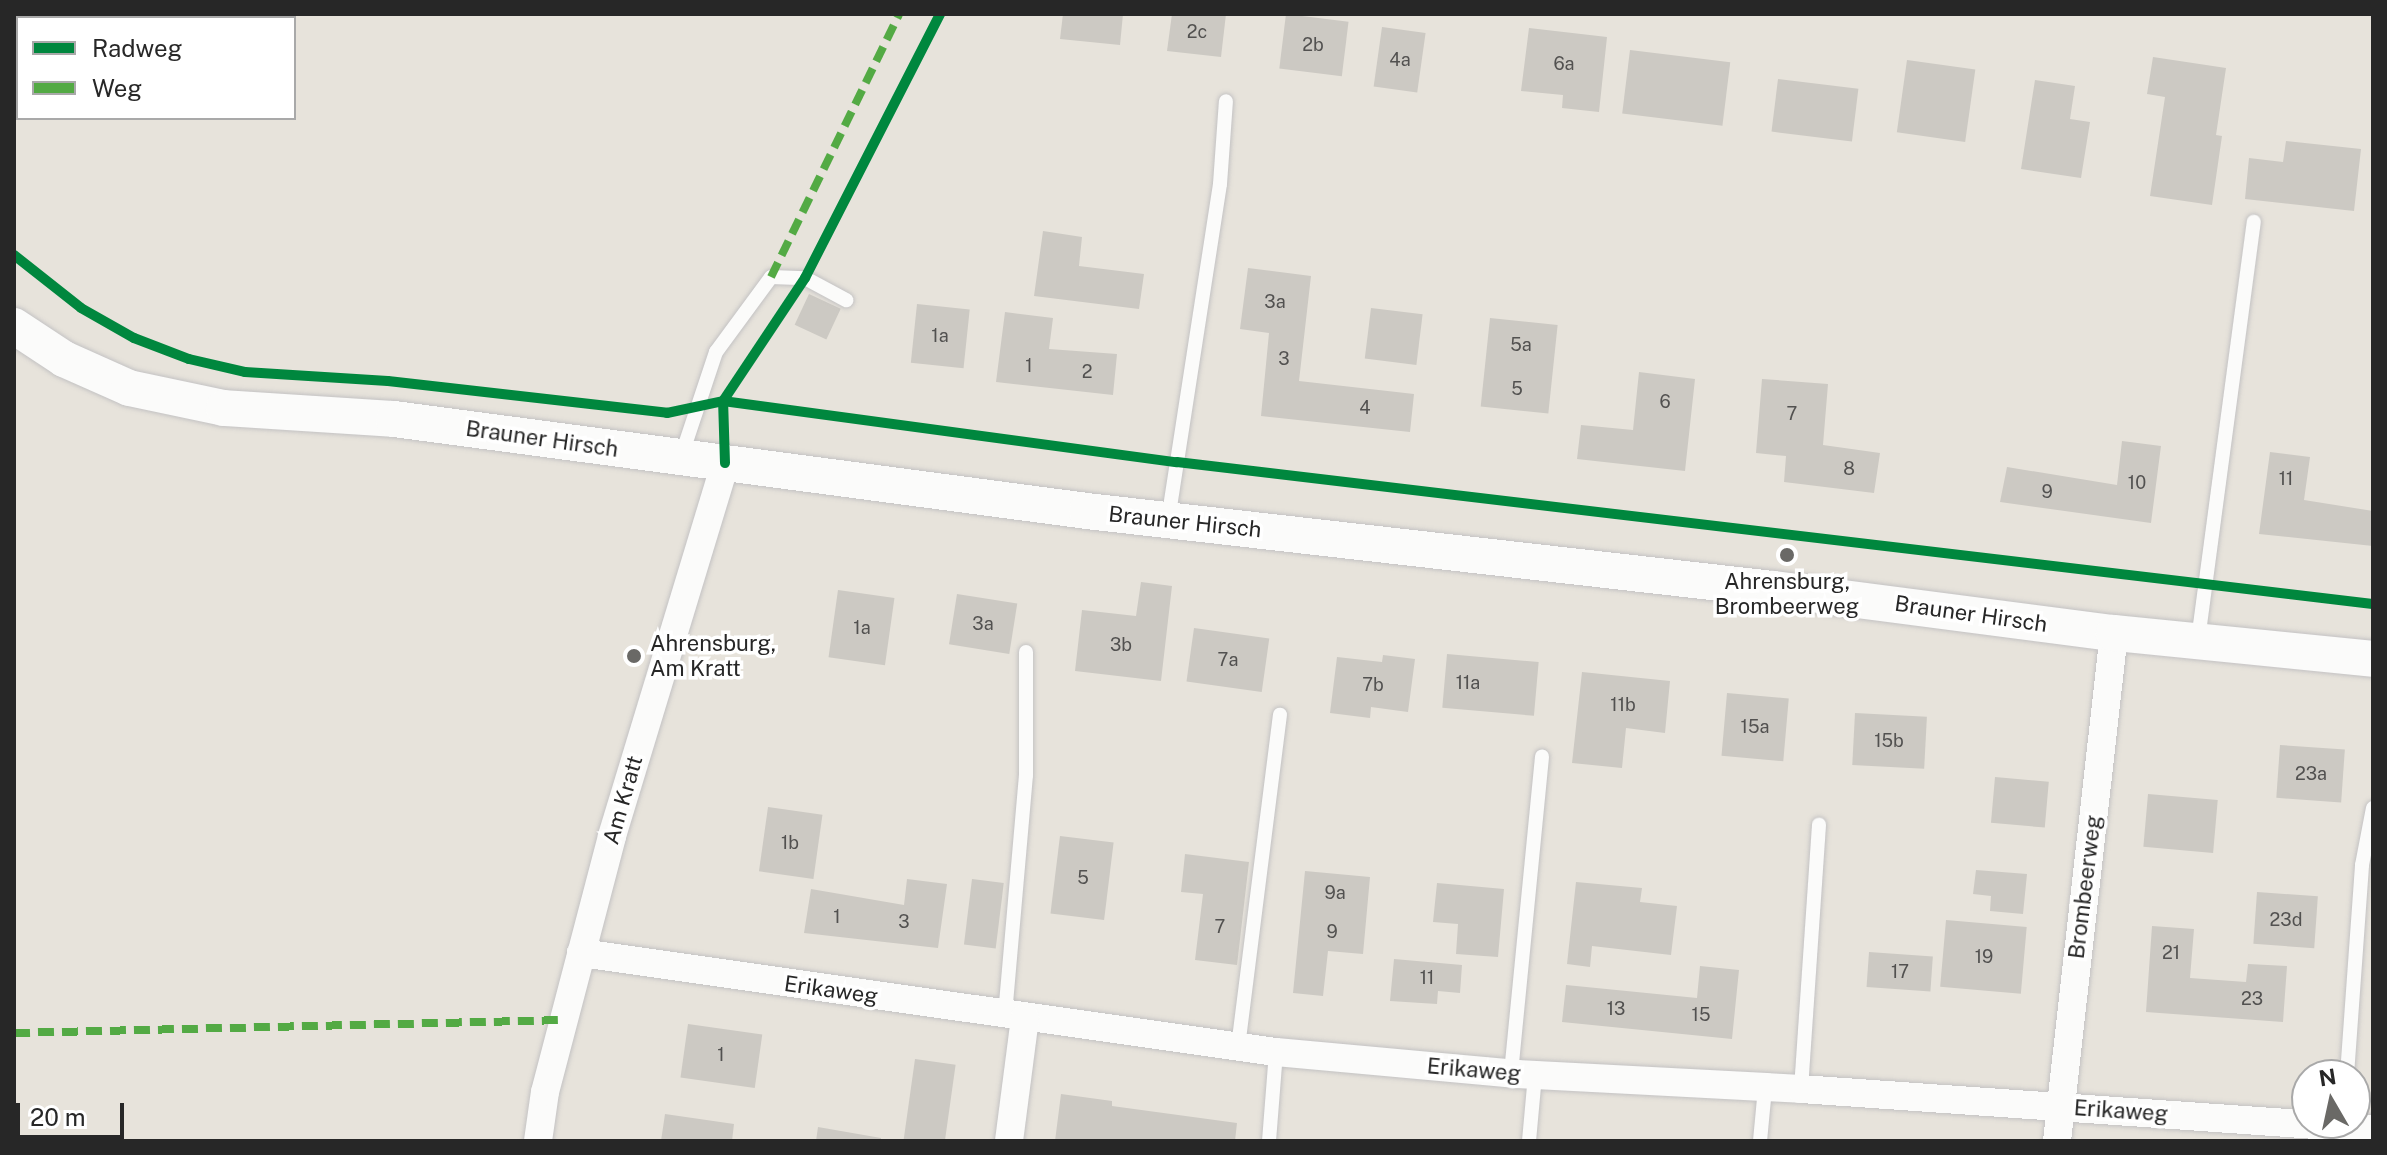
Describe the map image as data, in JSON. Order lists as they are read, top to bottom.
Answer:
{
  "streets": {
    "street": [
      "Brauner Hirsch",
      "Am Kratt",
      "Brombeerweg",
      "Erikaweg"
    ]
  },
  "crossings": [
    ["Brauner Hirsch", "Am Kratt"],
    ["Brauner Hirsch", "Brombeerweg"],
    ["Am Kratt", "Erikaweg"],
    ["Brombeerweg", "Erikaweg"]
  ],
  "places": ["Ahrensburg, Brombeerweg", "Ahrensburg, Am Kratt"],
  "house_numbers": [
    "2c",
    "2b",
    "4a",
    "6a",
    "3a",
    "1a",
    "5a",
    "3",
    "1",
    "2",
    "5",
    "6",
    "4",
    "7",
    "8",
    "11",
    "10",
    "9",
    "3a",
    "1a",
    "3b",
    "7a",
    "11a",
    "7b",
    "11b",
    "15a",
    "15b",
    "23a",
    "1b",
    "5",
    "9a",
    "1",
    "23d",
    "3",
    "7",
    "9",
    "21",
    "19",
    "17",
    "11",
    "23",
    "13",
    "15",
    "1"
  ],
  "legend": ["Radweg", "Weg"],
  "scale_bar": "20 m",
  "north": "top"
}
